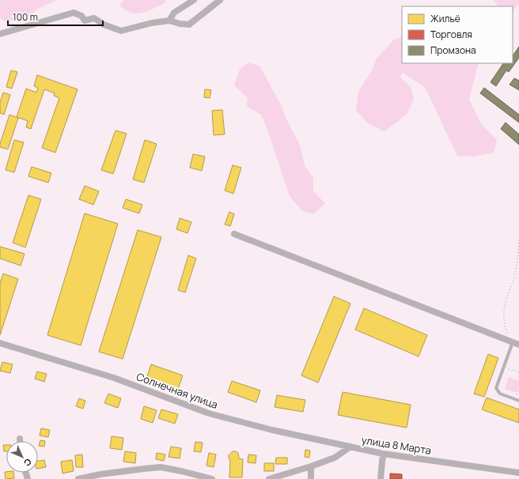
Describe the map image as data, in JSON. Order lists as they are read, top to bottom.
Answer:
{
  "streets": {
    "street": ["Солнечная улица", "улица 8 Марта"]
  },
  "crossings": [
    ["Солнечная улица", "улица 8 Марта"]
  ],
  "legend": ["Жильё", "Торговля", "Промзона"],
  "scale_bar": "100 m",
  "north": "bottom right"
}
